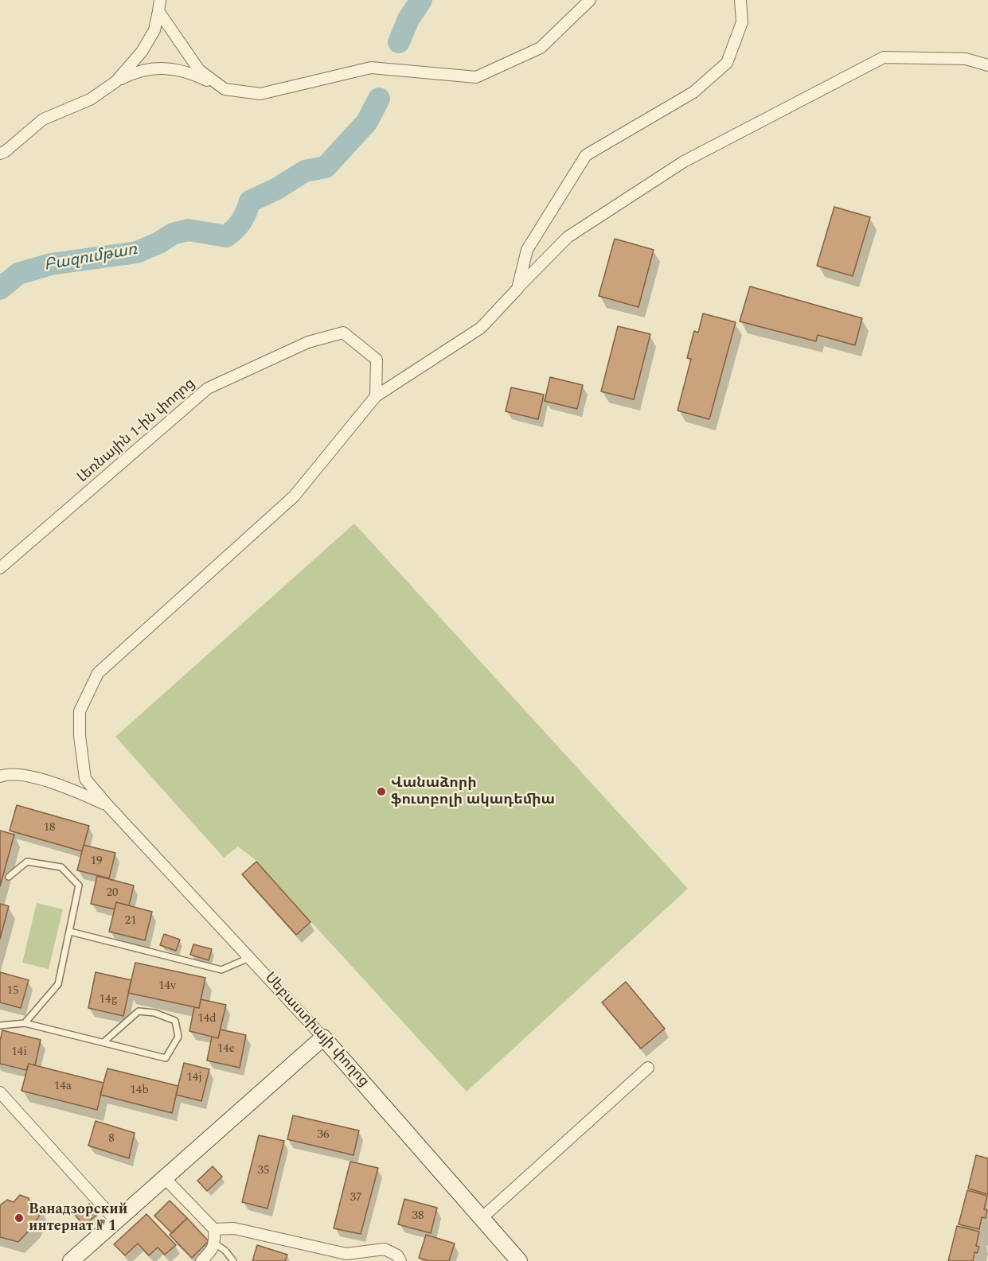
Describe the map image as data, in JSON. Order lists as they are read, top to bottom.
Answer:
{
  "streets": {
    "street": ["Լեռնային 1-ին փողոց", "Սեբաստիայի փողոց"]
  },
  "crossings": [
    ["Լեռնային 1-ին փողոց", "Սեբաստիայի փողոց"]
  ],
  "water": ["Բազումթառ"],
  "places": ["Վանաձորի ֆուտբոլի ակադեմիա", "Ванадзорский интернат № 1"],
  "house_numbers": [
    "18",
    "19",
    "20",
    "21",
    "14v",
    "15",
    "14g",
    "14d",
    "14e",
    "14i",
    "14j",
    "14a",
    "14b",
    "36",
    "8",
    "35",
    "37",
    "38"
  ]
}
